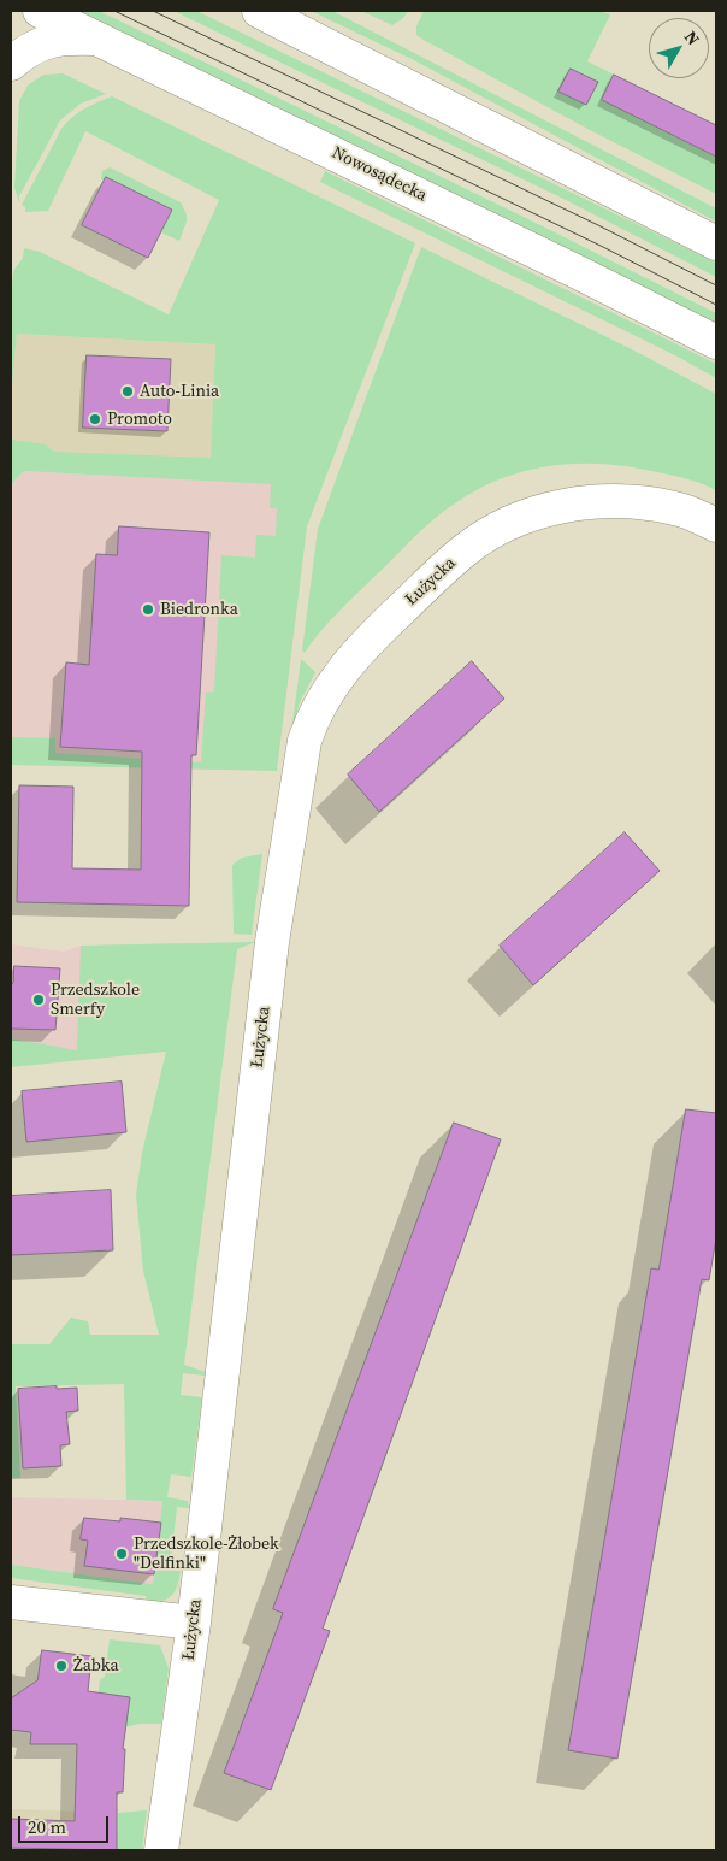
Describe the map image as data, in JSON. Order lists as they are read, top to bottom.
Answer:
{
  "streets": {
    "street": ["Nowosądecka", "Łużycka"]
  },
  "places": [
    "Auto-Linia",
    "Promoto",
    "Biedronka",
    "Przedszkole Smerfy",
    "Przedszkole-Żłobek \"Delfinki\"",
    "Żabka"
  ],
  "scale_bar": "20 m",
  "north": "top right"
}
